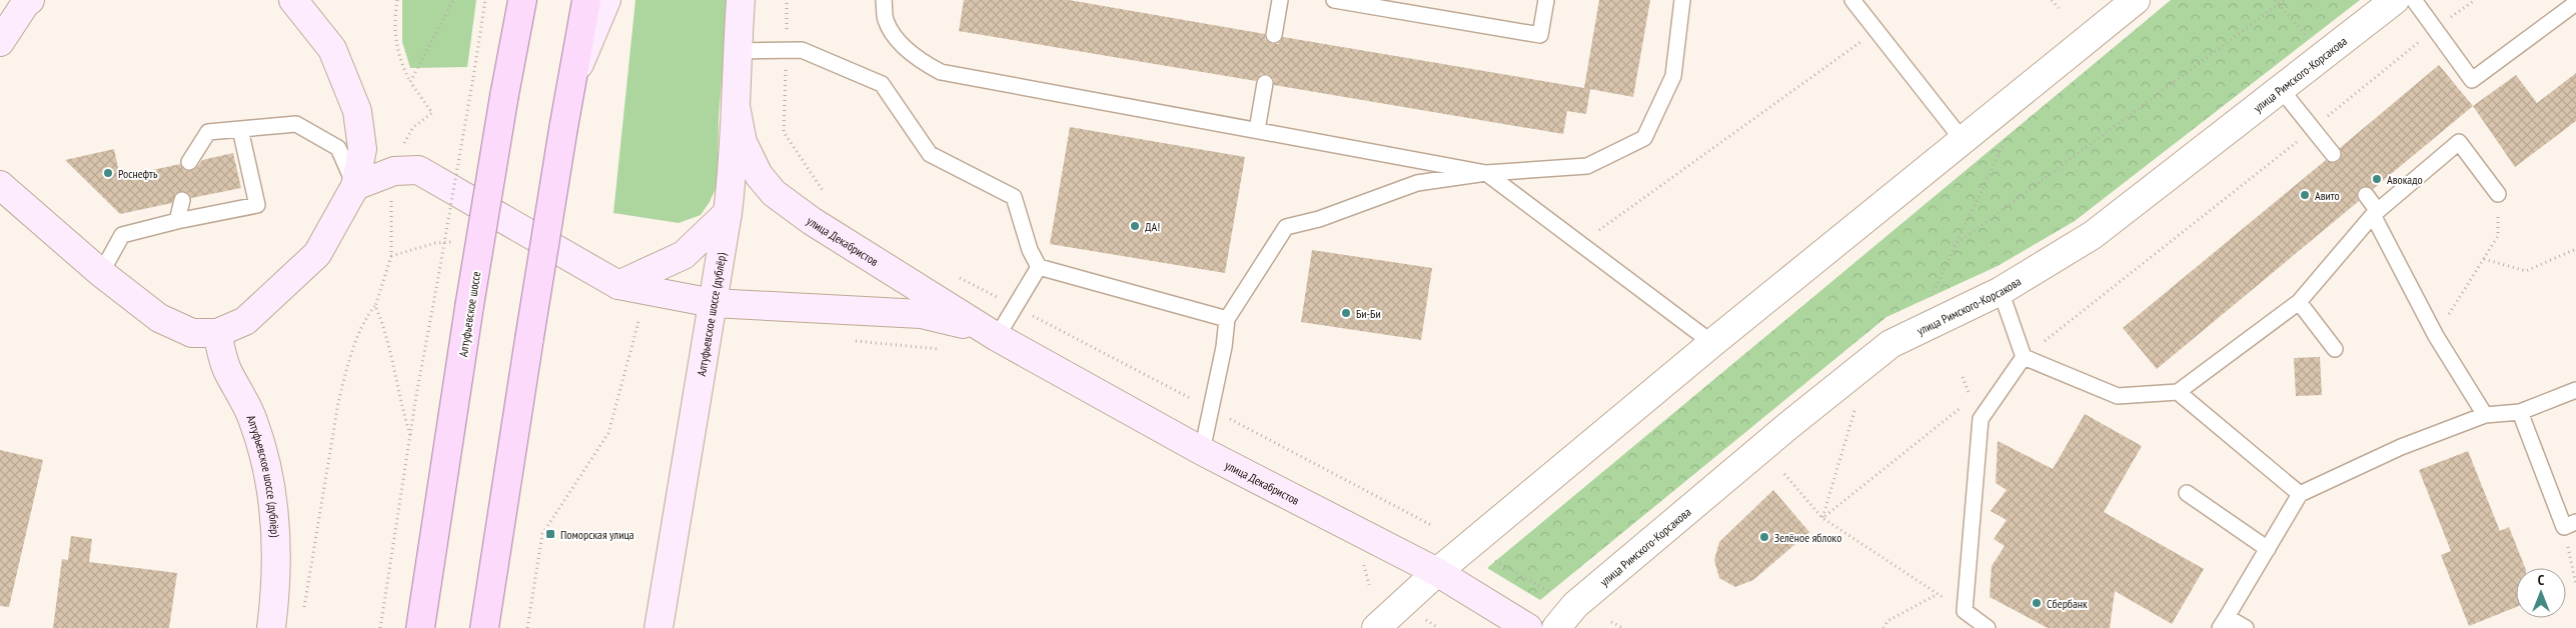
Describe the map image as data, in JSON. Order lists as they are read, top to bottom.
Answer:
{
  "streets": {
    "main road": ["улица Декабристов", "Алтуфьевское шоссе", "Алтуфьевское шоссе (дублёр)"],
    "street": ["улица Римского-Корсакова"]
  },
  "crossings": [
    ["улица Декабристов", "Алтуфьевское шоссе (дублёр)"]
  ],
  "places": {
    "other": [
      "Роснефть",
      "Авокадо",
      "Авито",
      "ДА!",
      "Би-Би",
      "Зелёное яблоко",
      "Сбербанк"
    ],
    "transit": ["Поморская улица"]
  },
  "north": "top"
}
